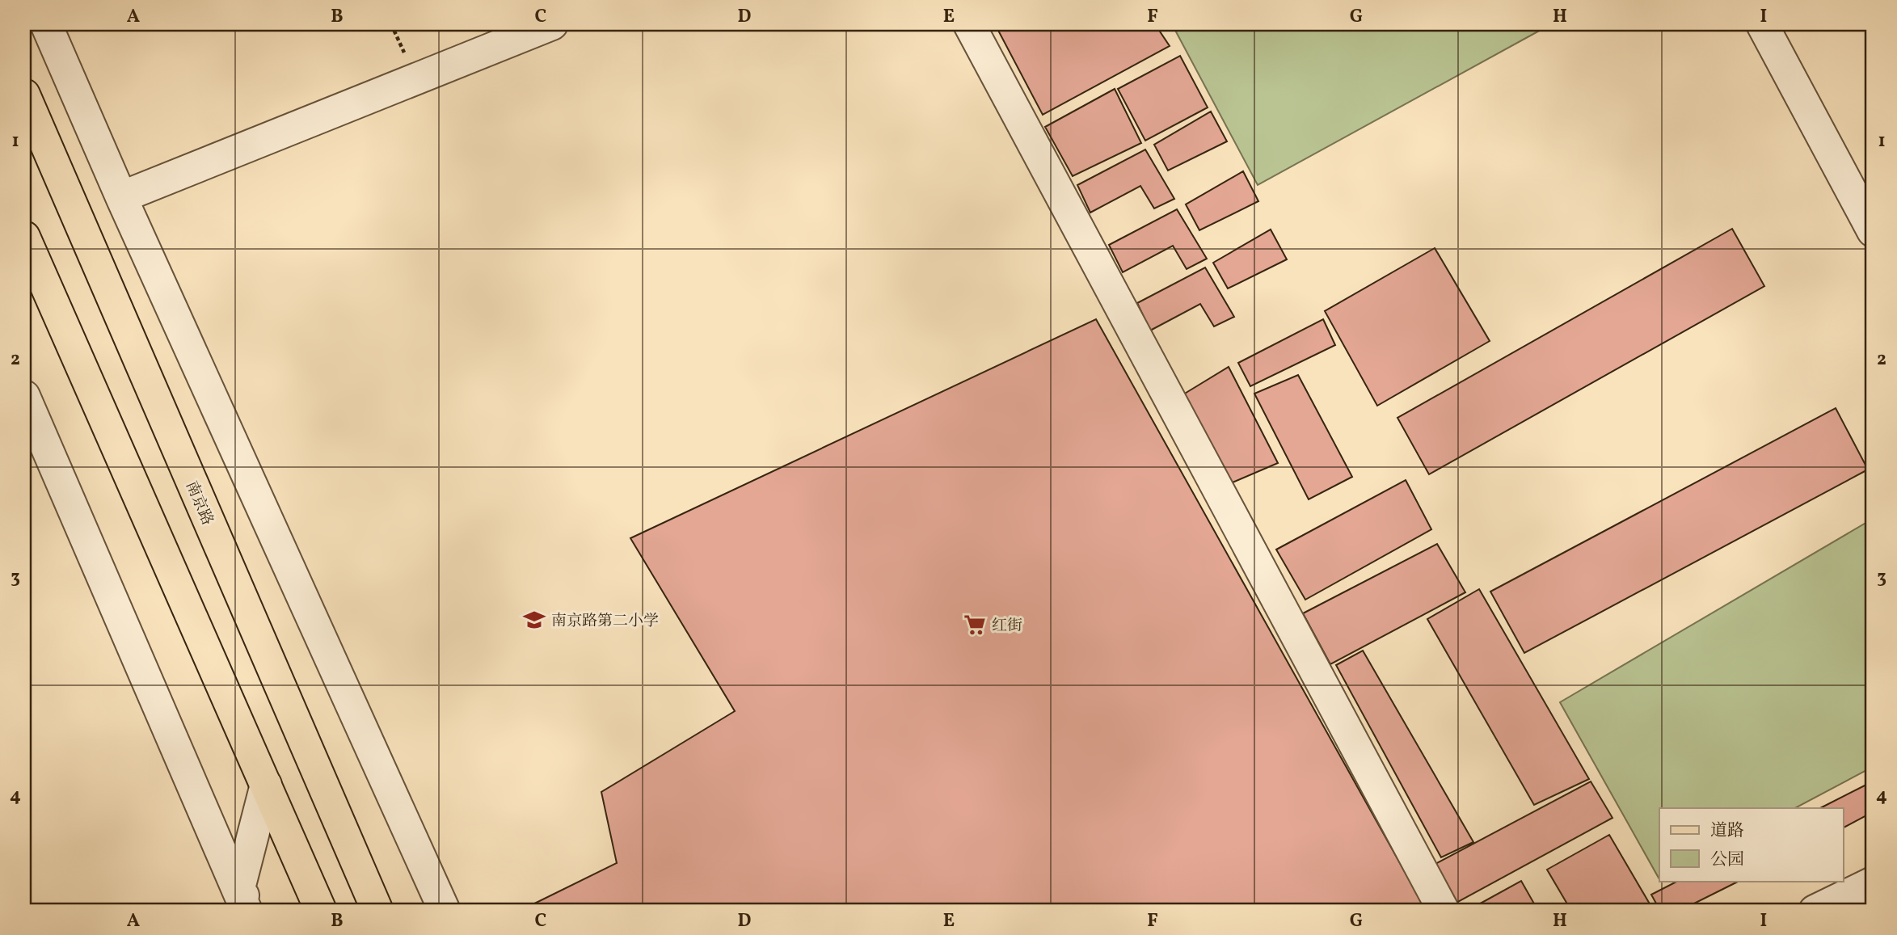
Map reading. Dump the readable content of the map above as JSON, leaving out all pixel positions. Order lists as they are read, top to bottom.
{
  "streets": {
    "main road": ["南京路"]
  },
  "places": {
    "school or university": ["南京路第二小学"],
    "supermarket": ["红街"]
  },
  "legend": ["道路", "公园"],
  "grid": {
    "columns": [
      "A",
      "B",
      "C",
      "D",
      "E",
      "F",
      "G",
      "H",
      "I"
    ],
    "rows": [
      "1",
      "2",
      "3",
      "4"
    ]
  }
}
